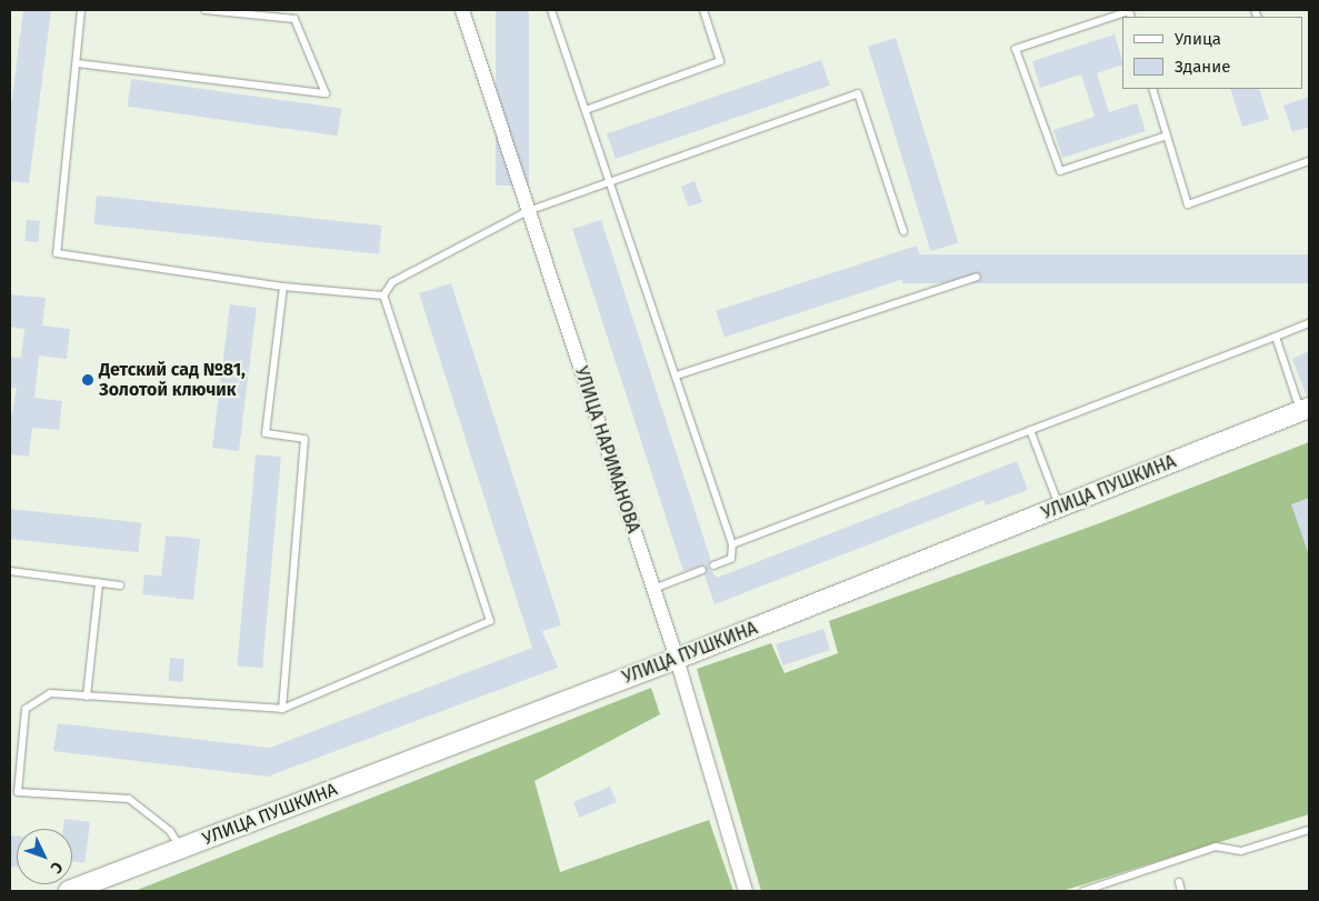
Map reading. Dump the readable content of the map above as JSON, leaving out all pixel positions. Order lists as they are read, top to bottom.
{
  "streets": {
    "street": ["УЛИЦА НАРИМАНОВА", "УЛИЦА ПУШКИНА"]
  },
  "crossings": [
    ["УЛИЦА НАРИМАНОВА", "УЛИЦА ПУШКИНА"]
  ],
  "places": ["Детский сад №81, Золотой ключик"],
  "legend": ["Улица", "Здание"],
  "north": "bottom right"
}
